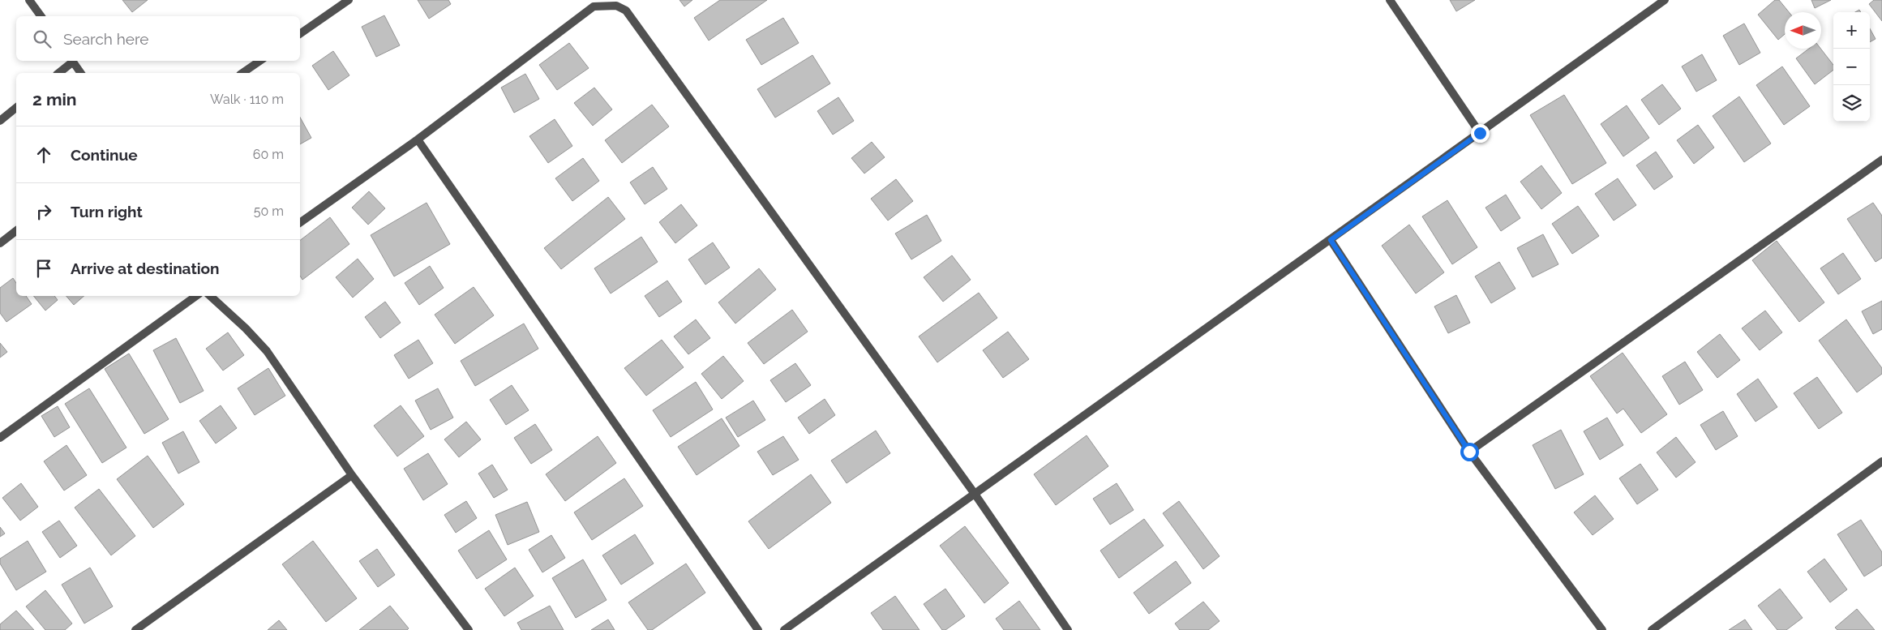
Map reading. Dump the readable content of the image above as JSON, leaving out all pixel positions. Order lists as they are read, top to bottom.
{
  "north": "left",
  "page": {
    "map_buttons": ["+", "−"],
    "search": "Search here",
    "heading": ["2 min", "Walk · 110 m"],
    "list": [
      ["Continue", "60 m"],
      ["Turn right", "50 m"],
      "Arrive at destination"
    ]
  }
}
